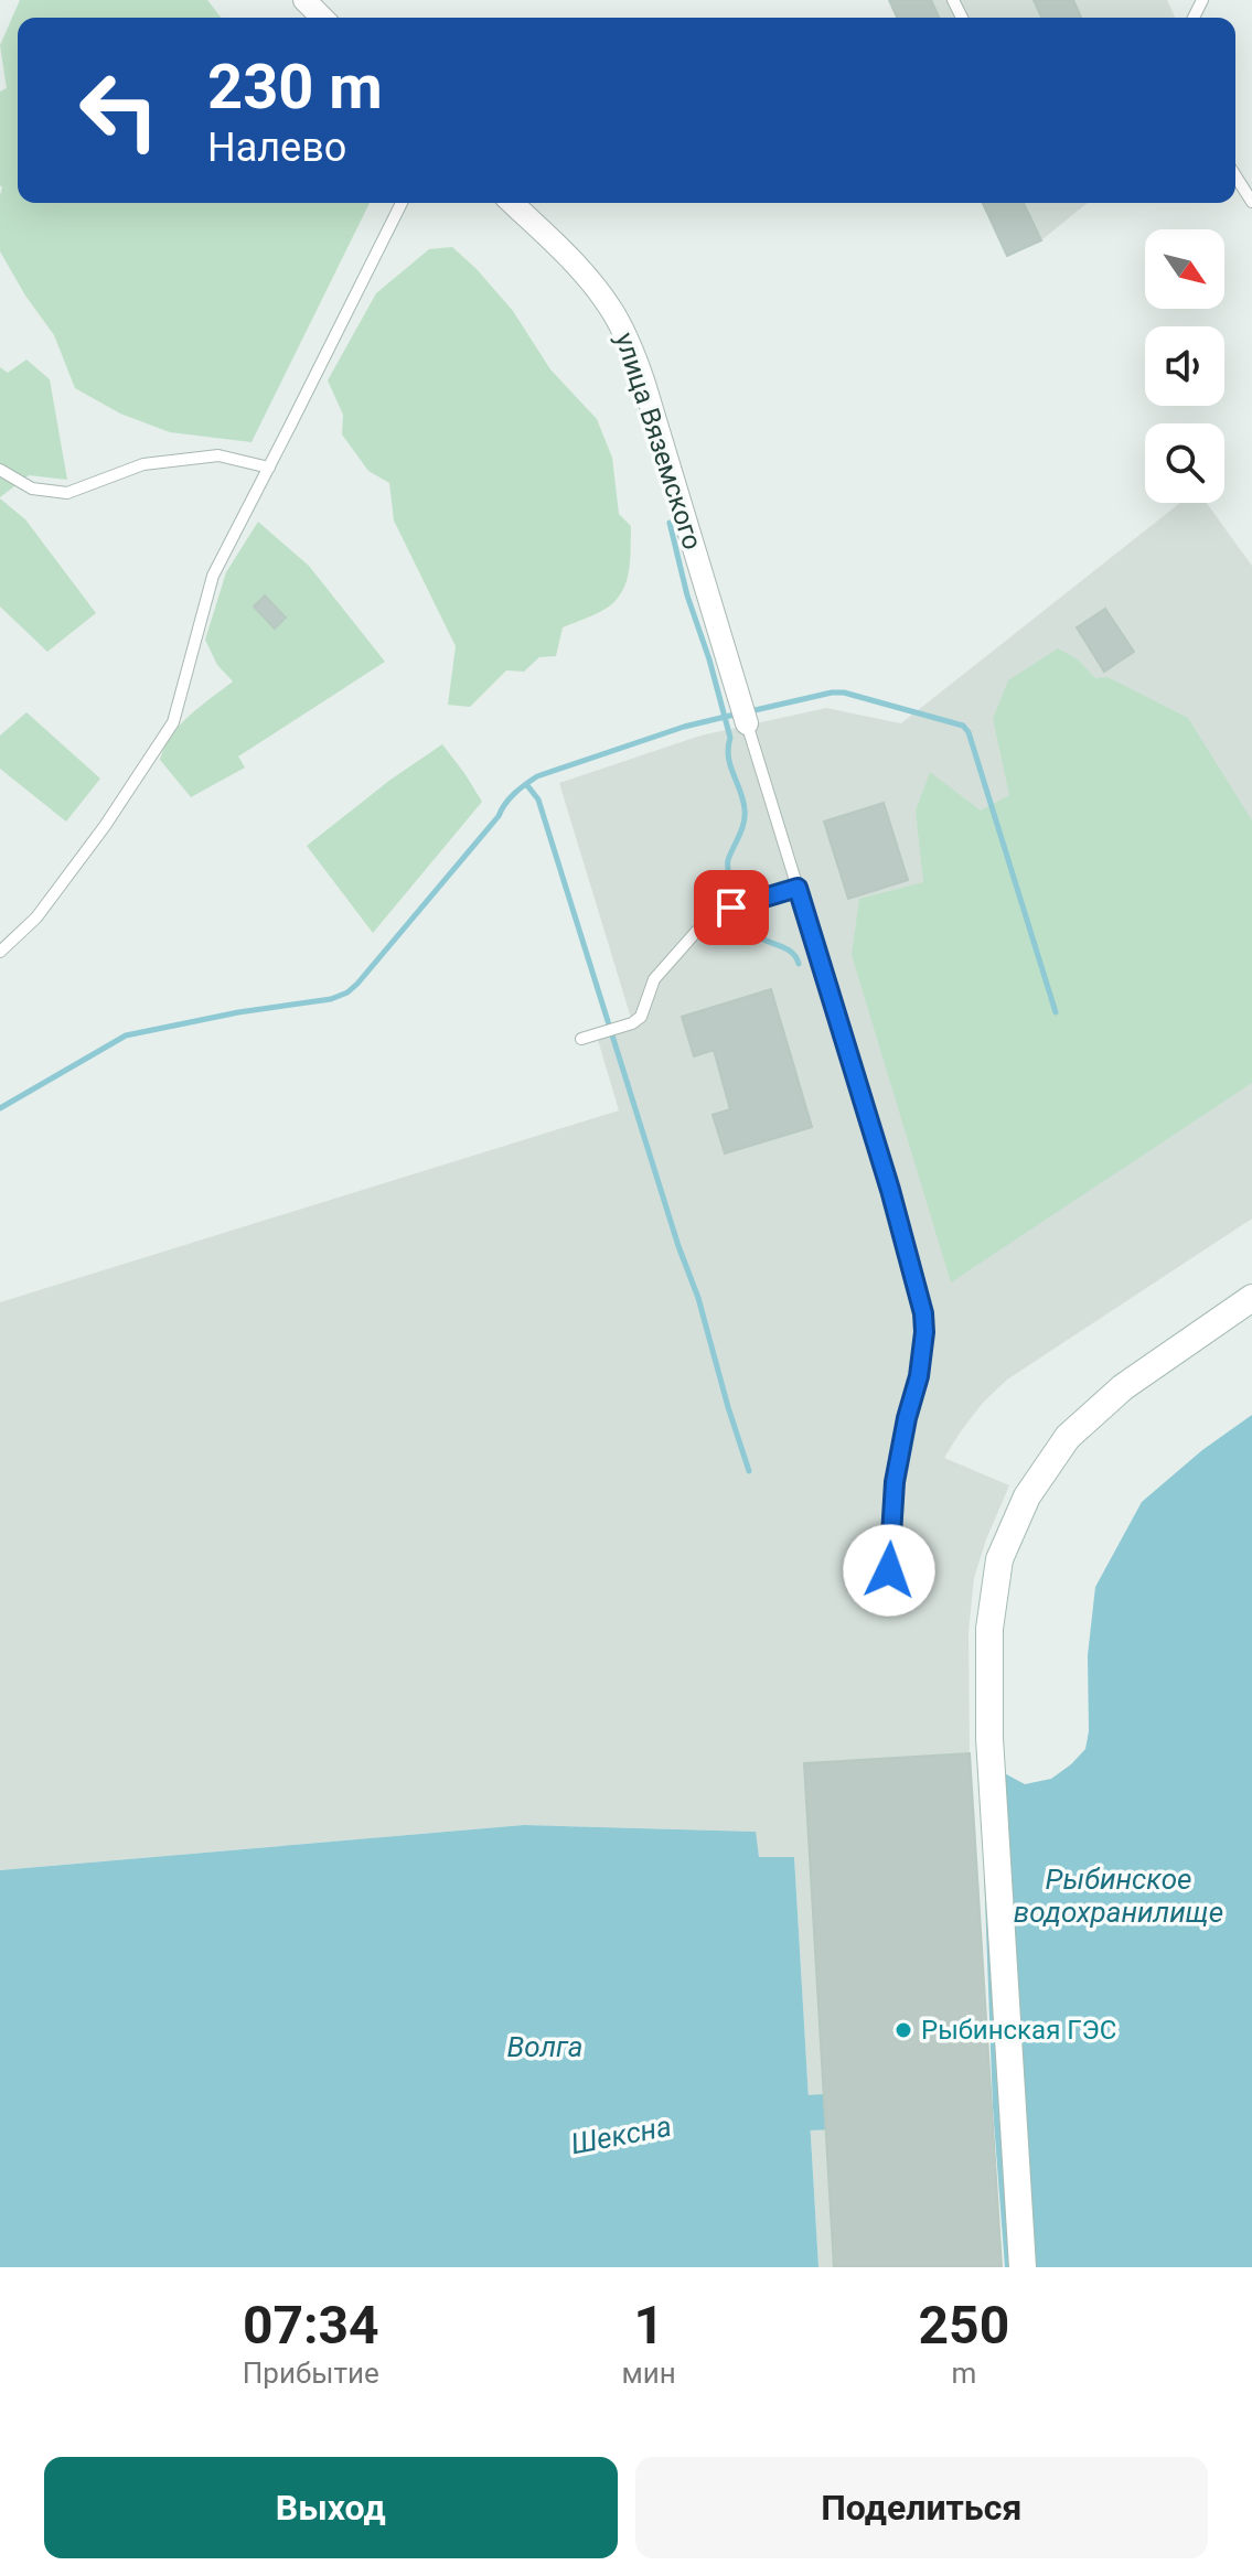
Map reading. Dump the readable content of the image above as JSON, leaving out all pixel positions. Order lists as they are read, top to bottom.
{
  "streets": {
    "street": ["улица Вяземского"]
  },
  "water": ["Рыбинское водохранилище", "Волга", "Шексна"],
  "places": ["Рыбинская ГЭС"],
  "north": "bottom right",
  "page": {
    "turn": ["230 m", "Налево"],
    "eta": [
      "07:34",
      "Прибытие",
      "1",
      "мин",
      "250",
      "m"
    ],
    "buttons": ["Выход", "Поделиться"]
  }
}
